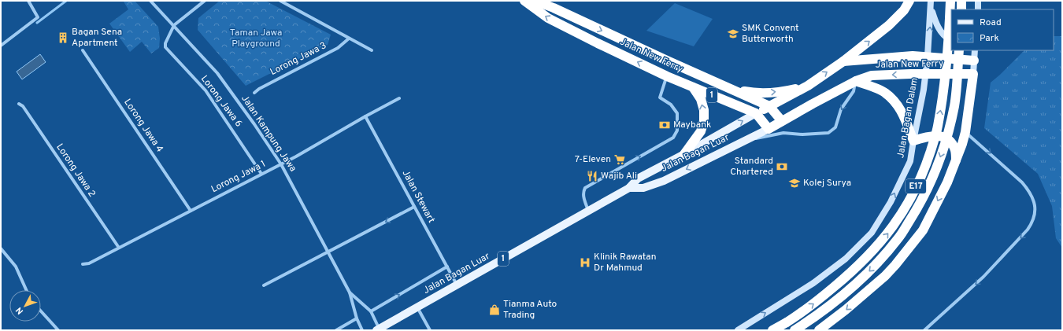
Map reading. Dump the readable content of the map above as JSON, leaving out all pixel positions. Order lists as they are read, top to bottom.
{
  "streets": {
    "highway": ["Jalan New Ferry", "1", "E17"],
    "main road": ["Jalan Bagan Luar"],
    "street": [
      "Lorong Jawa 3",
      "Lorong Jawa 6",
      "Jalan Bagan Dalam",
      "Lorong Jawa 4",
      "Jalan Kampung Jawa",
      "Lorong Jawa 2",
      "Lorong Jawa 1",
      "Jalan Stewart"
    ]
  },
  "crossings": [
    ["Jalan New Ferry", "1"],
    ["Jalan New Ferry", "Jalan Bagan Dalam"],
    ["Jalan New Ferry", "Jalan Bagan Luar"],
    ["1", "Jalan Bagan Luar"],
    ["Lorong Jawa 6", "Jalan Kampung Jawa"],
    ["Lorong Jawa 6", "Lorong Jawa 1"],
    ["Lorong Jawa 4", "Lorong Jawa 1"],
    ["Jalan Kampung Jawa", "Jalan Bagan Luar"],
    ["Jalan Kampung Jawa", "Lorong Jawa 1"],
    ["Jalan Bagan Luar", "Jalan Stewart"],
    ["Lorong Jawa 2", "Lorong Jawa 1"],
    ["Lorong Jawa 1", "Jalan Stewart"]
  ],
  "one_way": ["Jalan Bagan Dalam"],
  "parks": ["Taman Jawa Playground"],
  "places": {
    "school or university": ["SMK Convent Butterworth", "Kolej Surya"],
    "building": ["Bagan Sena Apartment"],
    "bank": ["Maybank", "Standard Chartered"],
    "supermarket": ["7-Eleven"],
    "restaurant": ["Wajib Ali"],
    "hospital": ["Klinik Rawatan Dr Mahmud"],
    "shop": ["Tianma Auto Trading"]
  },
  "legend": ["Road", "Park"],
  "north": "bottom left"
}
